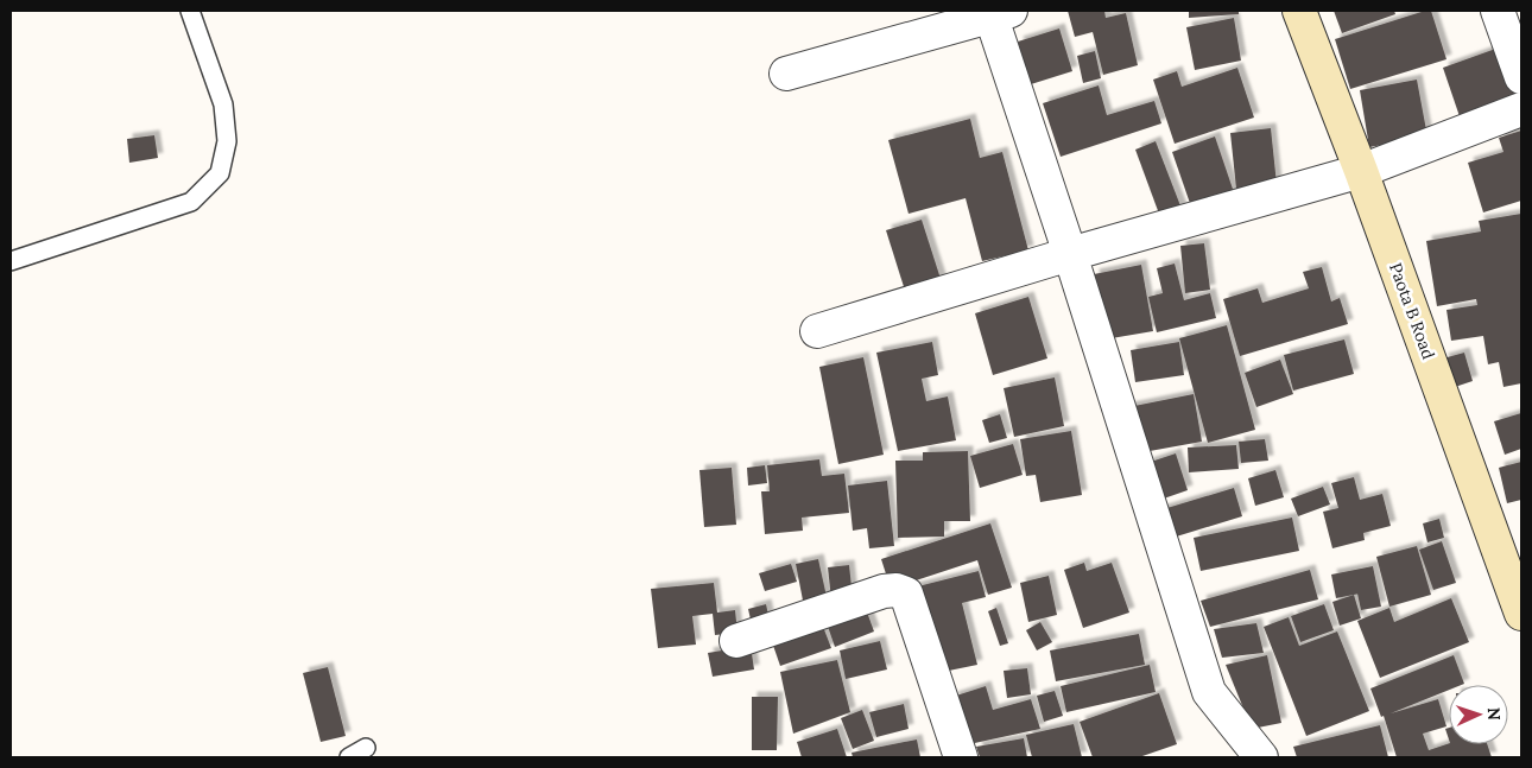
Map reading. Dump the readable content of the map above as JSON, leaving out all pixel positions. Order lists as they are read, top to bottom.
{
  "streets": {
    "street": ["Paota B Road"]
  },
  "north": "right"
}
